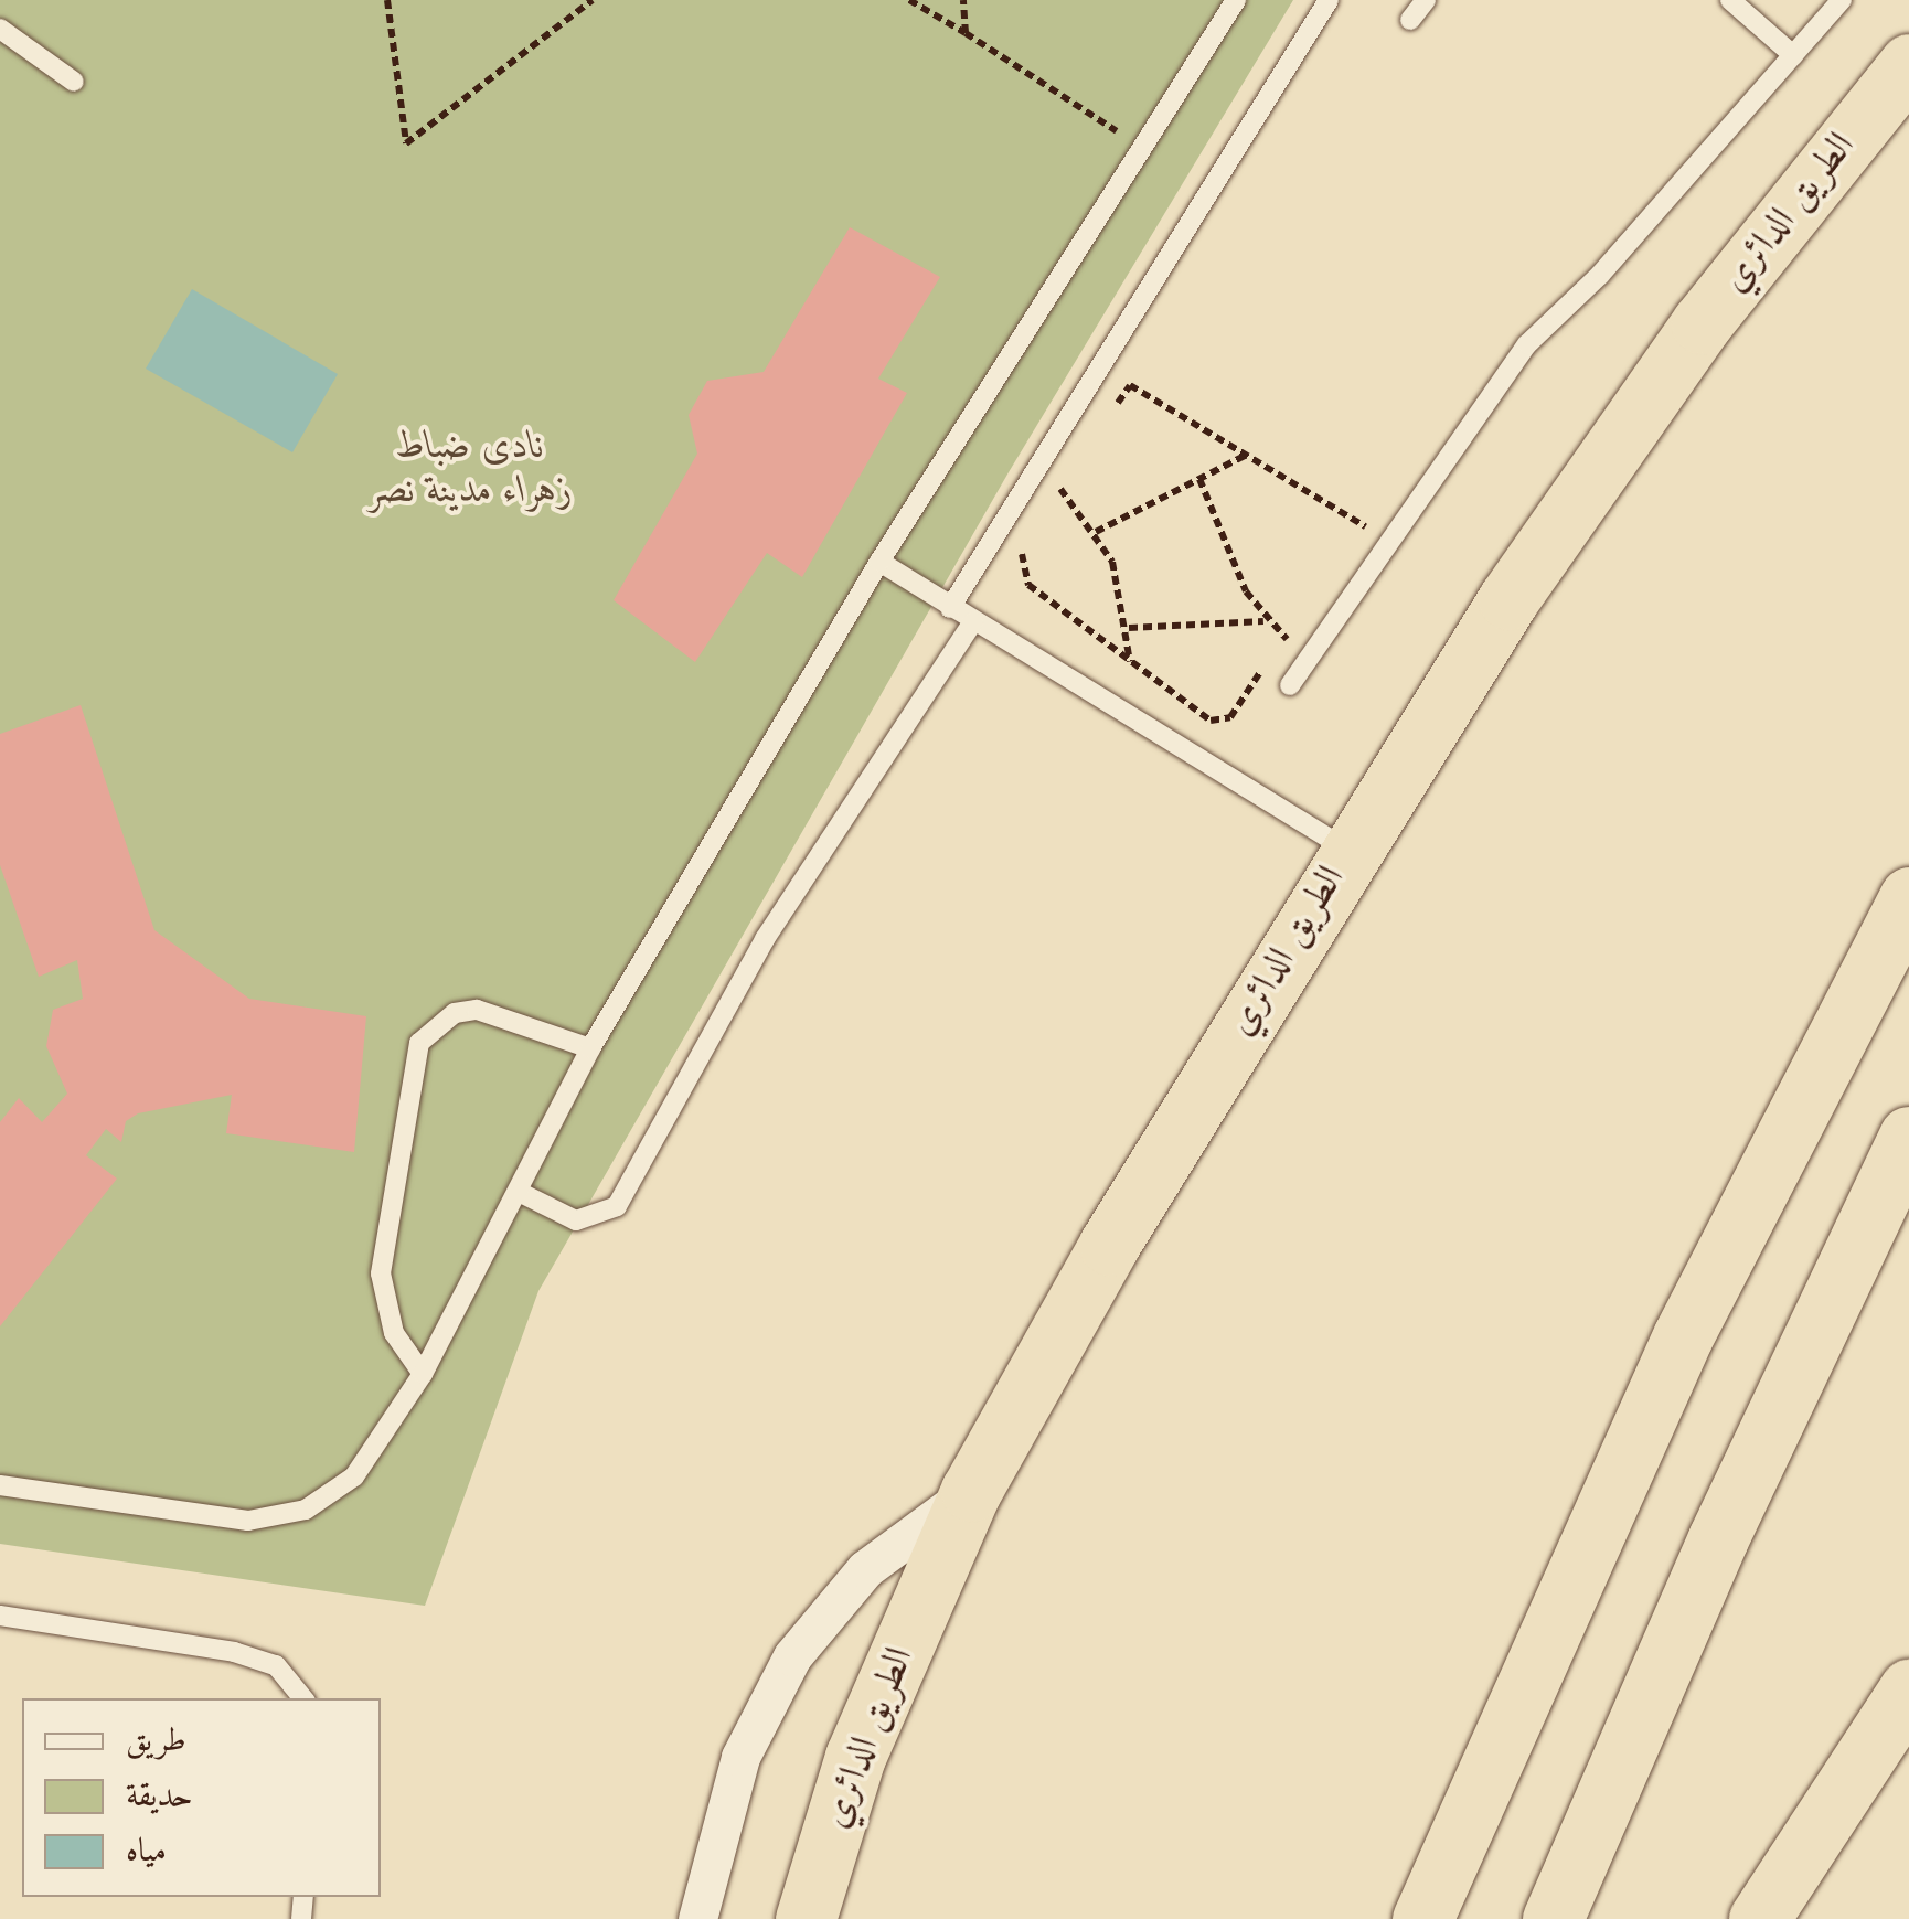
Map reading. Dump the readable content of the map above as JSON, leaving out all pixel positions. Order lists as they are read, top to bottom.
{
  "streets": {
    "highway": ["الطريق الدائري"]
  },
  "parks": ["نادى ضباط زهراء مدينة نصر"],
  "legend": ["طريق", "حديقة", "مياه"]
}
